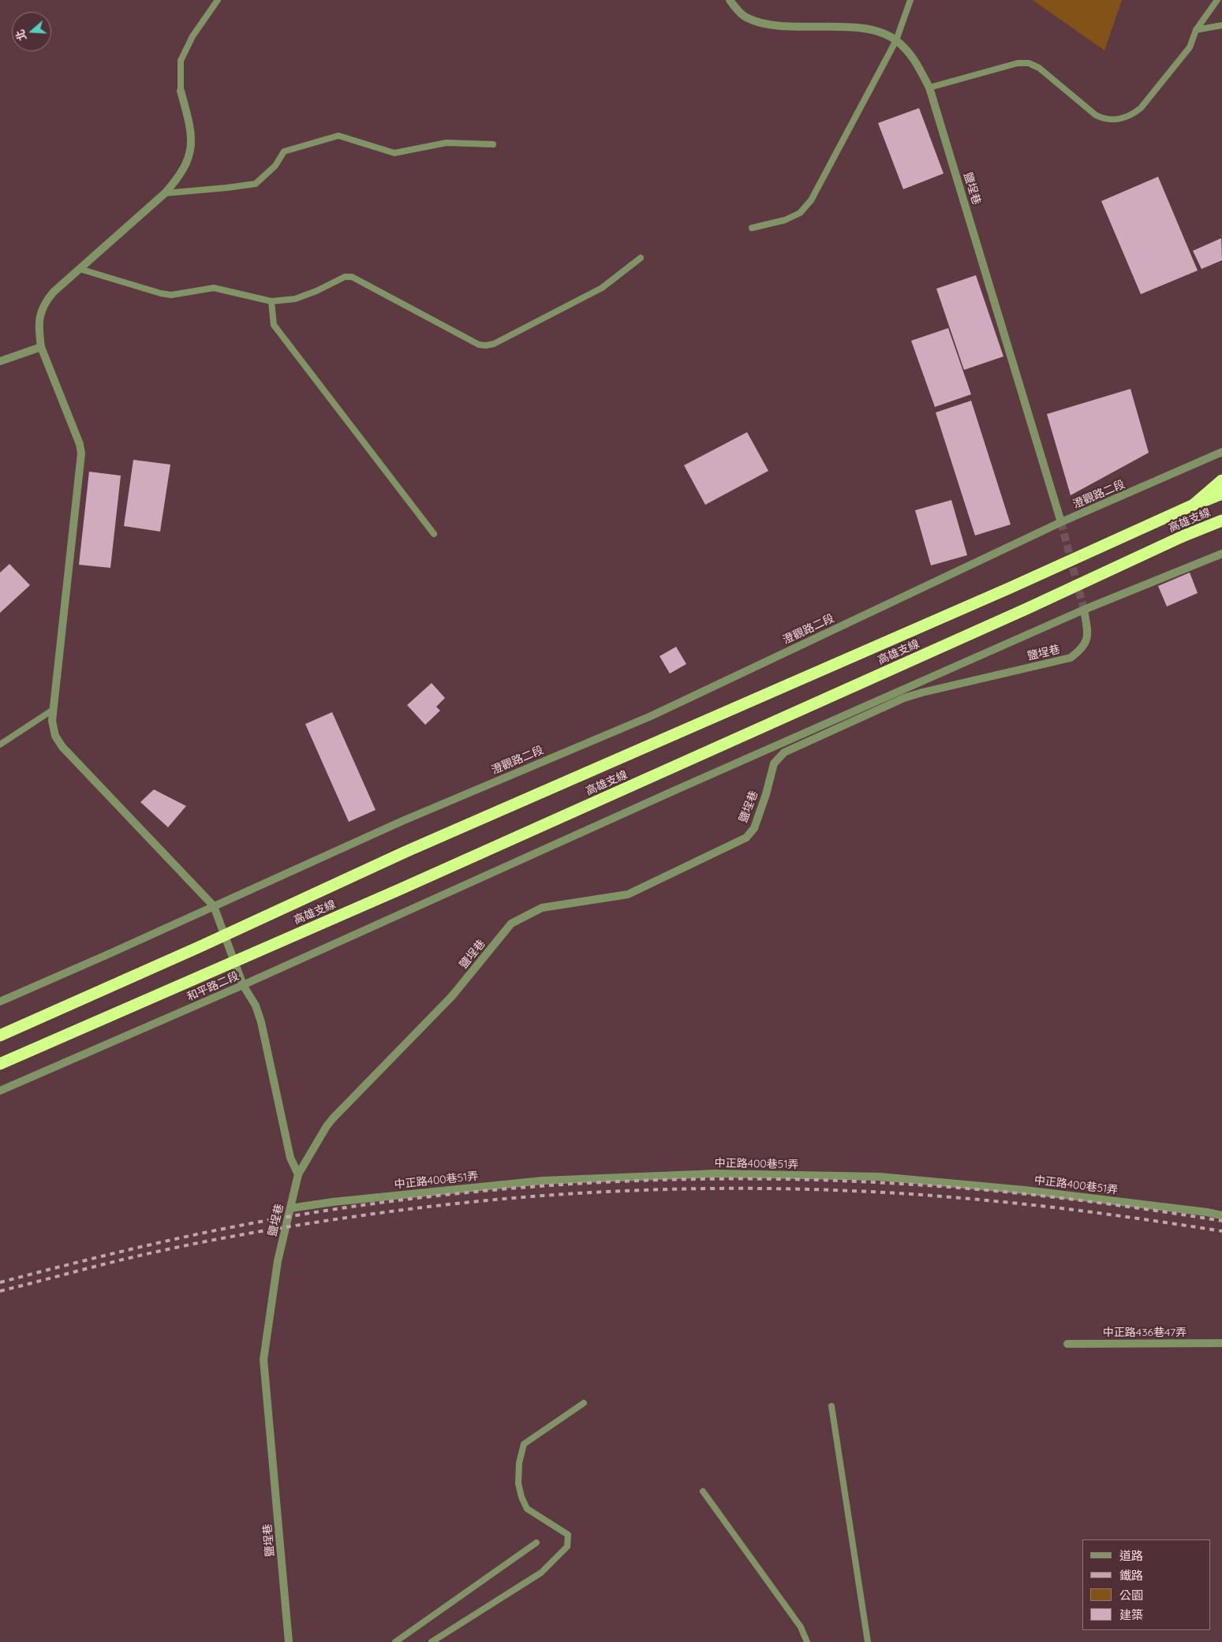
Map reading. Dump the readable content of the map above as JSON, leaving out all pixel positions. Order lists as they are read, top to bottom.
{
  "streets": {
    "highway": ["高雄支線"],
    "street": [
      "鹽埕巷",
      "澄觀路二段",
      "和平路二段",
      "中正路400巷51弄",
      "中正路436巷47弄"
    ]
  },
  "crossings": [
    ["鹽埕巷", "澄觀路二段"],
    ["鹽埕巷", "和平路二段"],
    ["鹽埕巷", "中正路400巷51弄"]
  ],
  "legend": [
    "道路",
    "鐵路",
    "公園",
    "建築"
  ],
  "north": "left"
}
